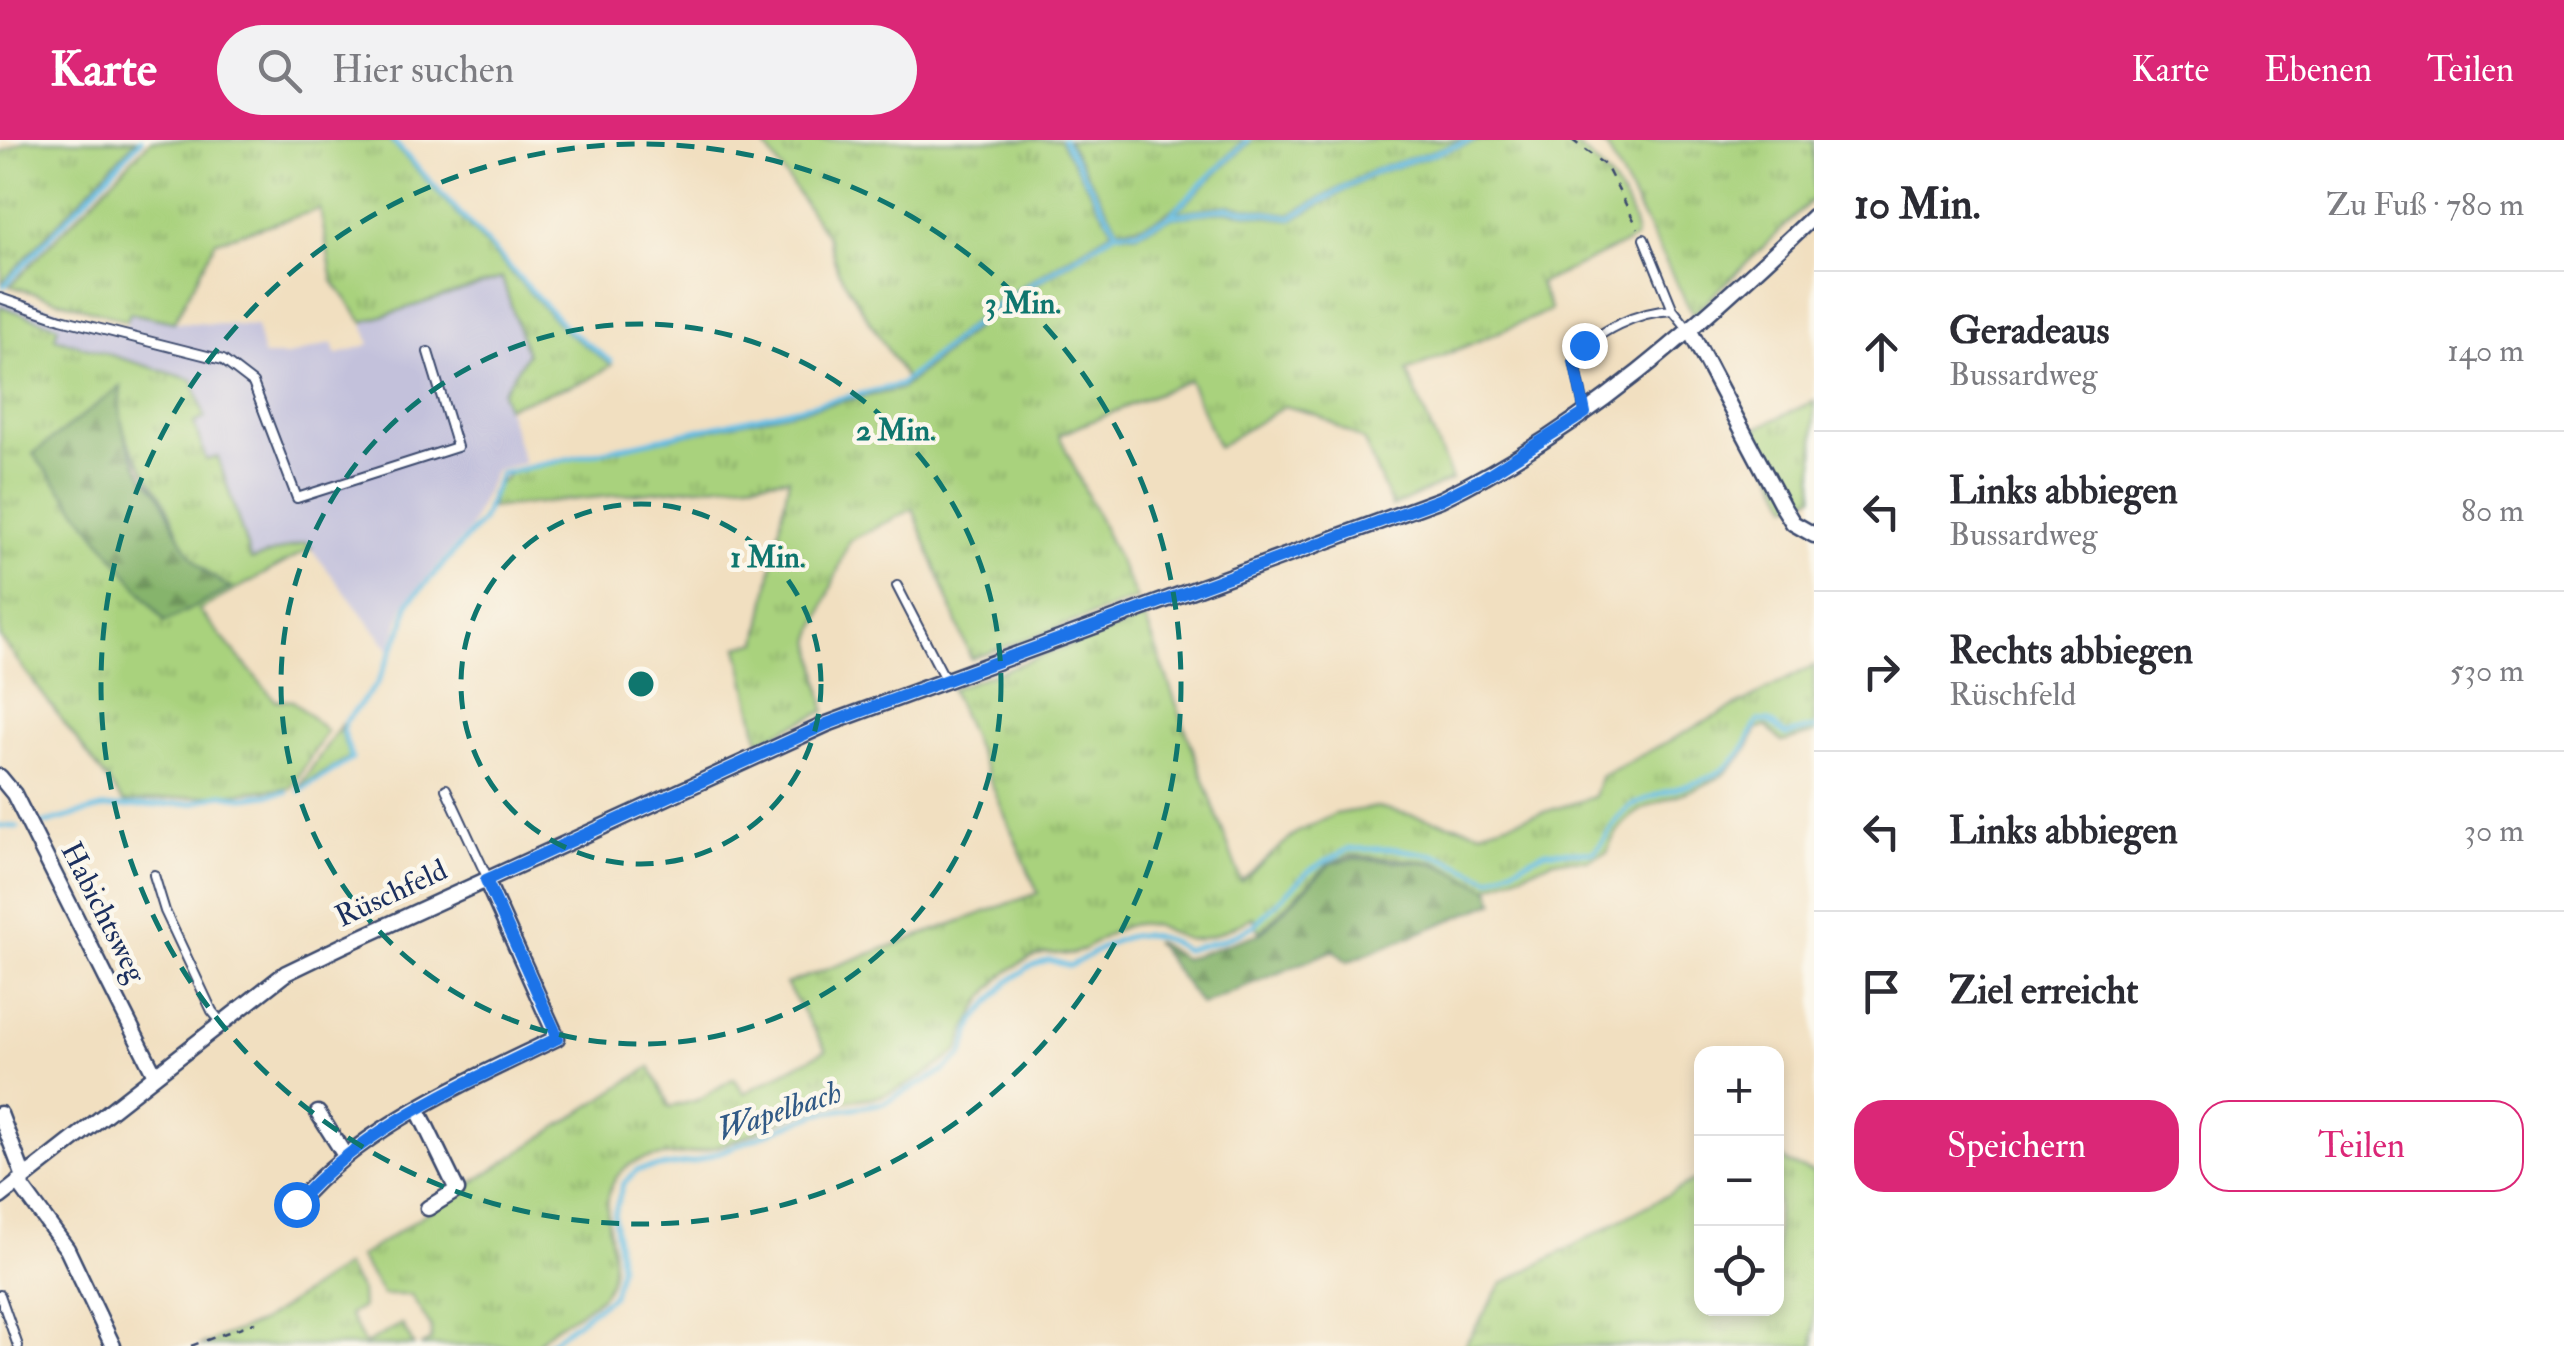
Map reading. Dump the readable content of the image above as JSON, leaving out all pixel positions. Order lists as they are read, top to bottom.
{
  "streets": {
    "street": ["Rüschfeld", "Habichtsweg"]
  },
  "crossings": [
    ["Rüschfeld", "Habichtsweg"]
  ],
  "water": ["Wapelbach"],
  "page": {
    "header": "Karte",
    "search": "Hier suchen",
    "nav": ["Karte", "Ebenen", "Teilen"],
    "heading": ["10 Min.", "Zu Fuß · 780 m"],
    "list": [
      ["Geradeaus", "Bussardweg", "140 m"],
      ["Links abbiegen", "Bussardweg", "80 m"],
      ["Rechts abbiegen", "Rüschfeld", "530 m"],
      ["Links abbiegen", "30 m"],
      "Ziel erreicht"
    ],
    "map_buttons": ["+", "−"],
    "buttons": ["Speichern", "Teilen"]
  },
  "rings": ["3 Min.", "2 Min.", "1 Min."]
}
